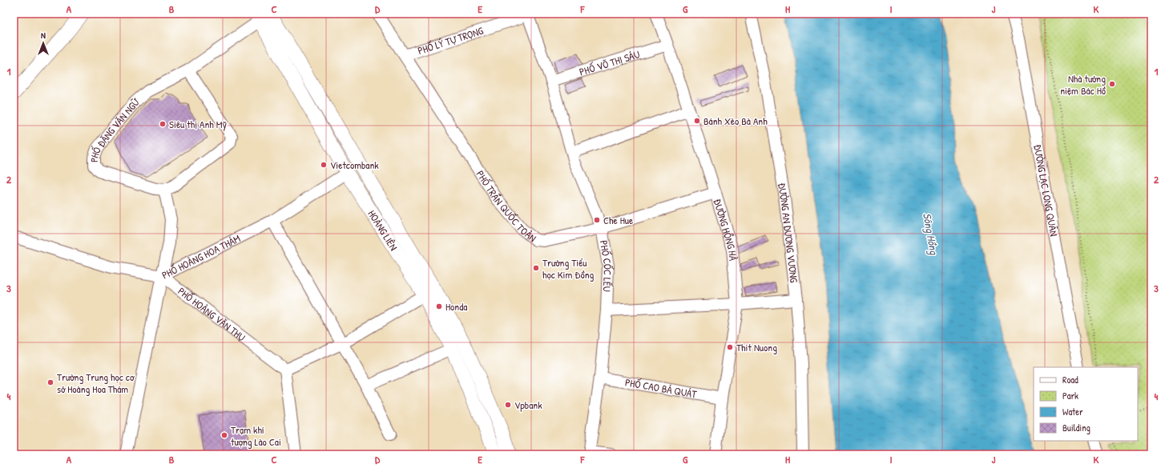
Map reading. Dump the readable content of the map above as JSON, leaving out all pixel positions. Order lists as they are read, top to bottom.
{
  "streets": {
    "main road": ["HOÀNG LIÊN"],
    "street": [
      "PHỐ LÝ TỰ TRỌNG",
      "PHỐ VÕ THỊ SÁU",
      "PHỐ ĐẶNG VĂN NGỮ",
      "ĐƯỜNG LẠC LONG QUÂN",
      "PHỐ TRẦN QUỐC TOẢN",
      "ĐƯỜNG HỒNG HÀ",
      "ĐƯỜNG AN DƯƠNG VƯƠNG",
      "PHỐ HOÀNG HOA THÁM",
      "PHỐ CỐC LẾU",
      "PHỐ HOÀNG VĂN THỤ",
      "PHỐ CAO BÁ QUÁT"
    ]
  },
  "crossings": [
    ["PHỐ LÝ TỰ TRỌNG", "PHỐ TRẦN QUỐC TOẢN"],
    ["PHỐ LÝ TỰ TRỌNG", "PHỐ CỐC LẾU"],
    ["PHỐ VÕ THỊ SÁU", "ĐƯỜNG HỒNG HÀ"],
    ["PHỐ VÕ THỊ SÁU", "PHỐ CỐC LẾU"],
    ["PHỐ ĐẶNG VĂN NGỮ", "HOÀNG LIÊN"],
    ["PHỐ TRẦN QUỐC TOẢN", "ĐƯỜNG HỒNG HÀ"],
    ["PHỐ TRẦN QUỐC TOẢN", "PHỐ CỐC LẾU"],
    ["HOÀNG LIÊN", "PHỐ HOÀNG HOA THÁM"],
    ["ĐƯỜNG HỒNG HÀ", "PHỐ CAO BÁ QUÁT"],
    ["PHỐ HOÀNG HOA THÁM", "PHỐ HOÀNG VĂN THỤ"],
    ["PHỐ CỐC LẾU", "PHỐ CAO BÁ QUÁT"]
  ],
  "water": ["Sông Hồng"],
  "places": [
    "Nhà tưởng niệm Bác Hồ",
    "Bánh Xèo Bà Anh",
    "Siêu thị Anh Mỹ",
    "Vietcombank",
    "Che Hue",
    "Trường Tiểu học Kim Đồng",
    "Honda",
    "Thit Nuong",
    "Trường Trung học cơ sở Hoàng Hoa Thám",
    "Vpbank",
    "Trạm khí tượng Lào Cai"
  ],
  "legend": [
    "Road",
    "Park",
    "Water",
    "Building"
  ],
  "north": "top",
  "grid": {
    "columns": [
      "A",
      "B",
      "C",
      "D",
      "E",
      "F",
      "G",
      "H",
      "I",
      "J",
      "K"
    ],
    "rows": [
      "1",
      "2",
      "3",
      "4"
    ]
  }
}
